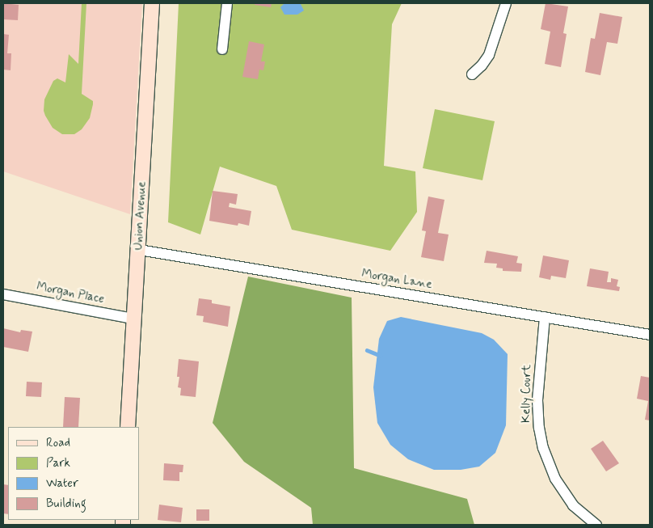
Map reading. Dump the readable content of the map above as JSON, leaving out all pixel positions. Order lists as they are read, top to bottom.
{
  "streets": {
    "street": [
      "Union Avenue",
      "Morgan Lane",
      "Morgan Place",
      "Kelly Court"
    ]
  },
  "crossings": [
    ["Union Avenue", "Morgan Lane"],
    ["Union Avenue", "Morgan Place"],
    ["Morgan Lane", "Kelly Court"]
  ],
  "legend": [
    "Road",
    "Park",
    "Water",
    "Building"
  ]
}
